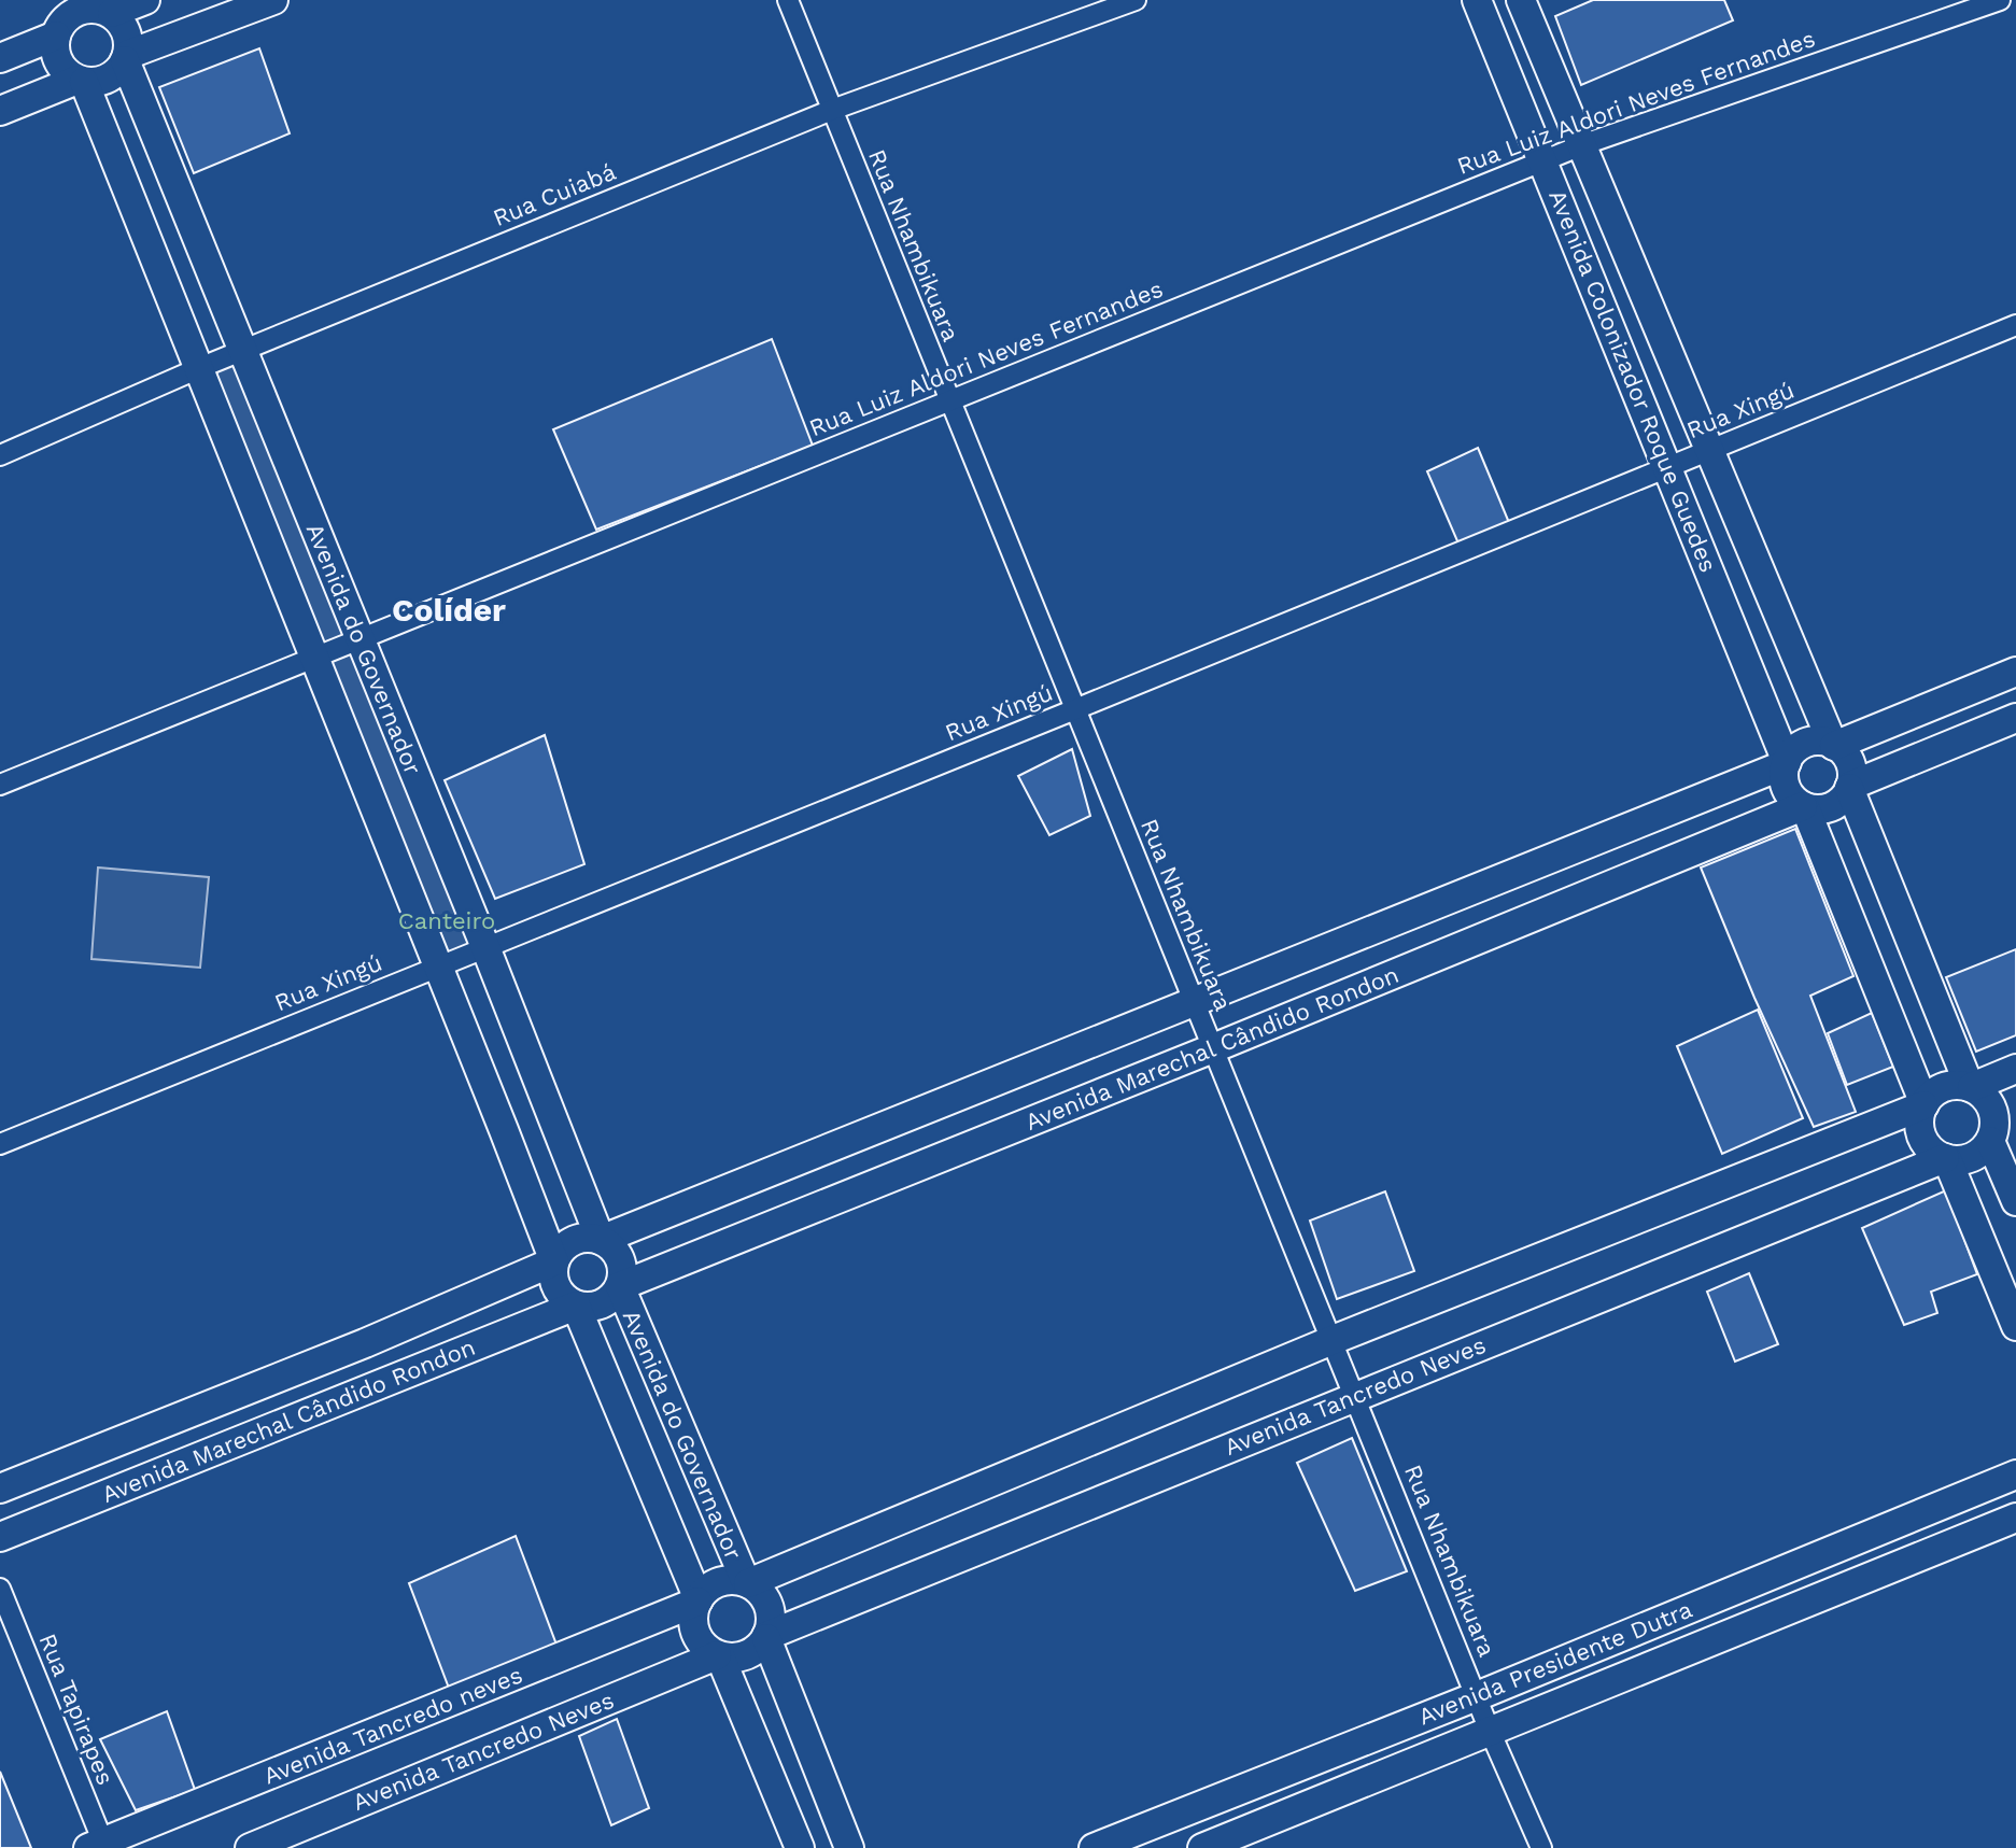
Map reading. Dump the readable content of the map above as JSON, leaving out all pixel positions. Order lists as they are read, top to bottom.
{
  "streets": {
    "street": [
      "Rua Luiz Aldori Neves Fernandes",
      "Rua Cuiabá",
      "Rua Nhambikuara",
      "Avenida Colonizador Roque Guedes",
      "Rua Xingú",
      "Avenida do Governador",
      "Avenida Marechal Cândido Rondon",
      "Avenida Tancredo Neves",
      "Avenida Presidente Dutra",
      "Rua Tapirapes",
      "Avenida Tancredo neves"
    ]
  },
  "crossings": [
    ["Rua Luiz Aldori Neves Fernandes", "Rua Nhambikuara"],
    ["Rua Luiz Aldori Neves Fernandes", "Avenida Colonizador Roque Guedes"],
    ["Rua Luiz Aldori Neves Fernandes", "Avenida do Governador"],
    ["Rua Cuiabá", "Rua Nhambikuara"],
    ["Rua Cuiabá", "Avenida do Governador"],
    ["Rua Nhambikuara", "Rua Xingú"],
    ["Rua Nhambikuara", "Avenida Marechal Cândido Rondon"],
    ["Rua Nhambikuara", "Avenida Tancredo Neves"],
    ["Rua Nhambikuara", "Avenida Presidente Dutra"],
    ["Avenida Colonizador Roque Guedes", "Rua Xingú"],
    ["Avenida Colonizador Roque Guedes", "Avenida Marechal Cândido Rondon"],
    ["Rua Xingú", "Avenida do Governador"],
    ["Avenida do Governador", "Avenida Marechal Cândido Rondon"],
    ["Avenida do Governador", "Avenida Tancredo Neves"],
    ["Avenida do Governador", "Avenida Tancredo neves"],
    ["Avenida Tancredo Neves", "Avenida Tancredo neves"],
    ["Rua Tapirapes", "Avenida Tancredo neves"]
  ],
  "districts": ["Colíder"],
  "parks": ["Canteiro"]
}
